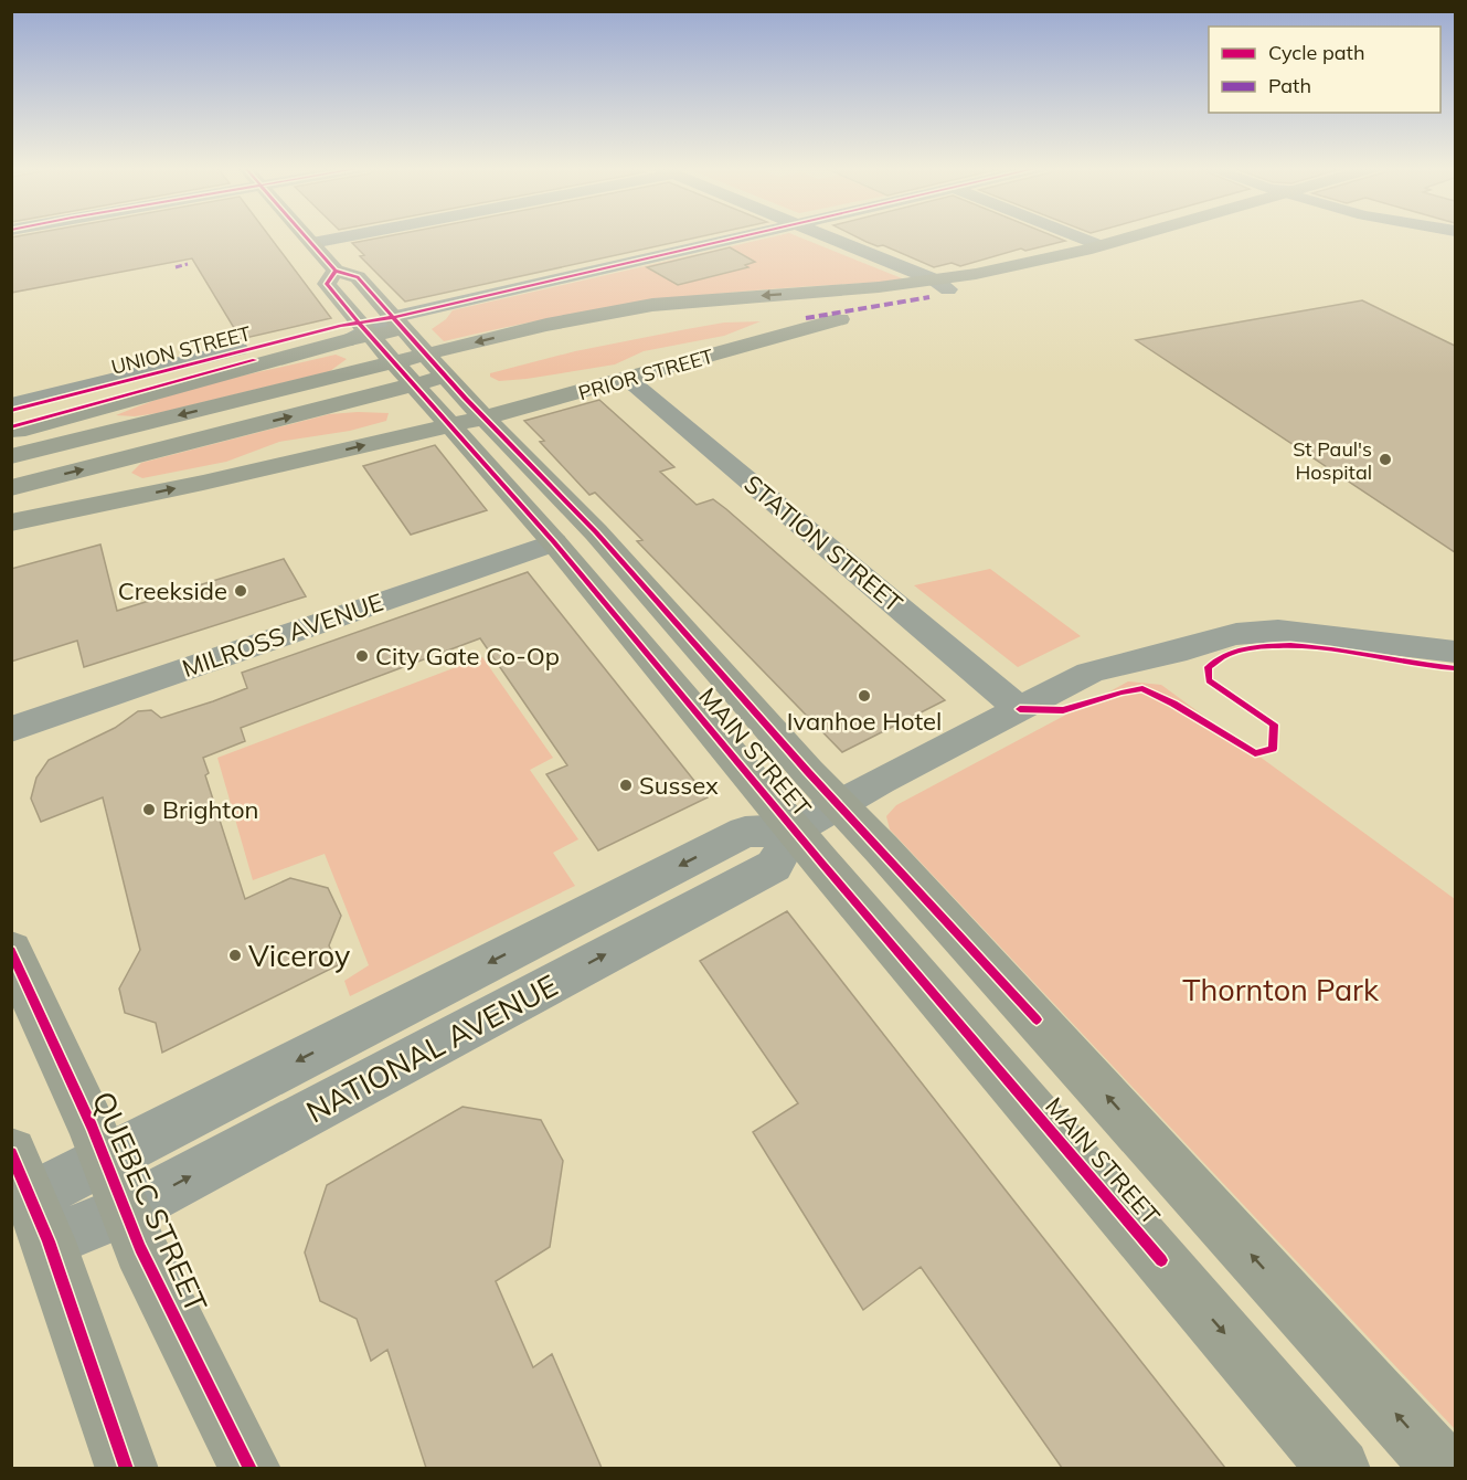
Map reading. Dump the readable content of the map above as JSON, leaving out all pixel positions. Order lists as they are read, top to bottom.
{
  "streets": {
    "main road": ["PRIOR STREET", "MAIN STREET", "QUEBEC STREET"],
    "street": [
      "UNION STREET",
      "STATION STREET",
      "MILROSS AVENUE",
      "NATIONAL AVENUE"
    ]
  },
  "crossings": [
    ["PRIOR STREET", "STATION STREET"],
    ["PRIOR STREET", "MAIN STREET"],
    ["MILROSS AVENUE", "MAIN STREET"],
    ["MAIN STREET", "NATIONAL AVENUE"],
    ["NATIONAL AVENUE", "QUEBEC STREET"]
  ],
  "parks": ["Thornton Park"],
  "places": [
    "St Paul's Hospital",
    "Creekside",
    "City Gate Co-Op",
    "Ivanhoe Hotel",
    "Sussex",
    "Brighton",
    "Viceroy"
  ],
  "legend": ["Cycle path", "Path"]
}
